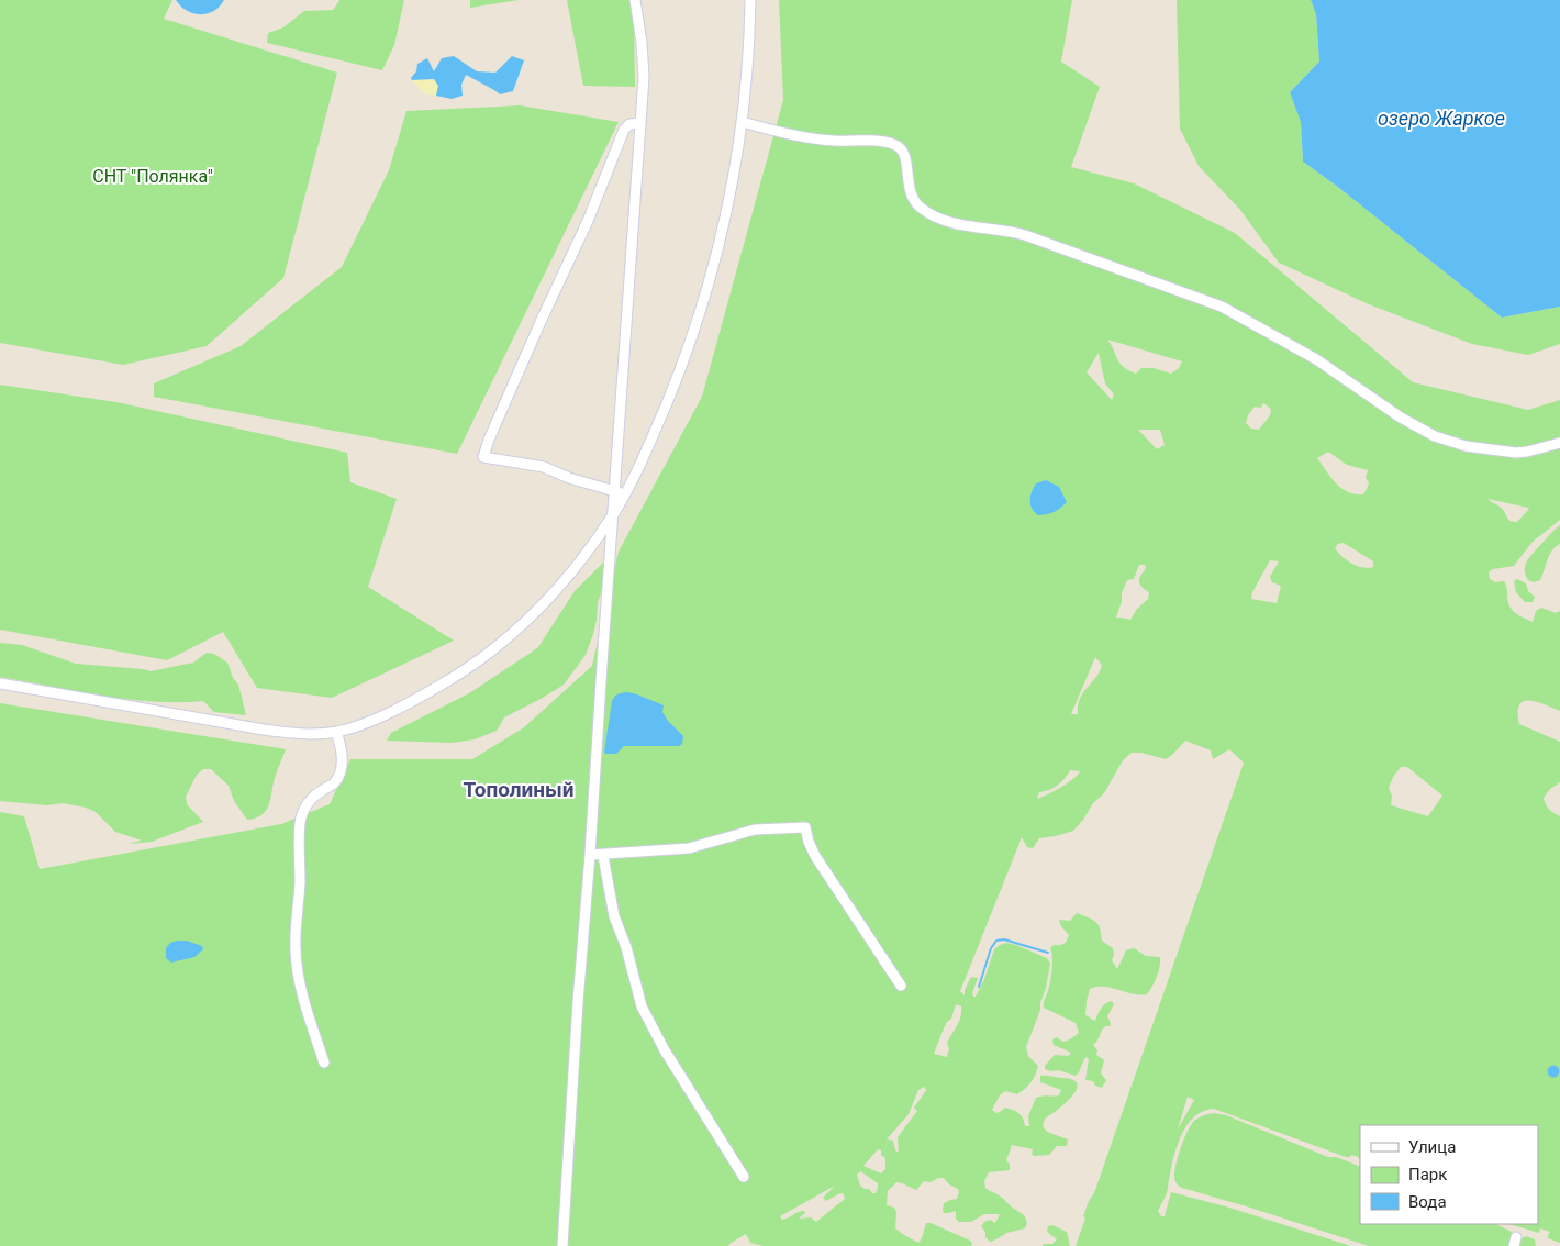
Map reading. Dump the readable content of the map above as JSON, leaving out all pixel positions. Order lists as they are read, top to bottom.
{
  "districts": ["Тополиный"],
  "water": ["озеро Жаркое"],
  "parks": ["СНТ \"Полянка\""],
  "legend": ["Улица", "Парк", "Вода"]
}
